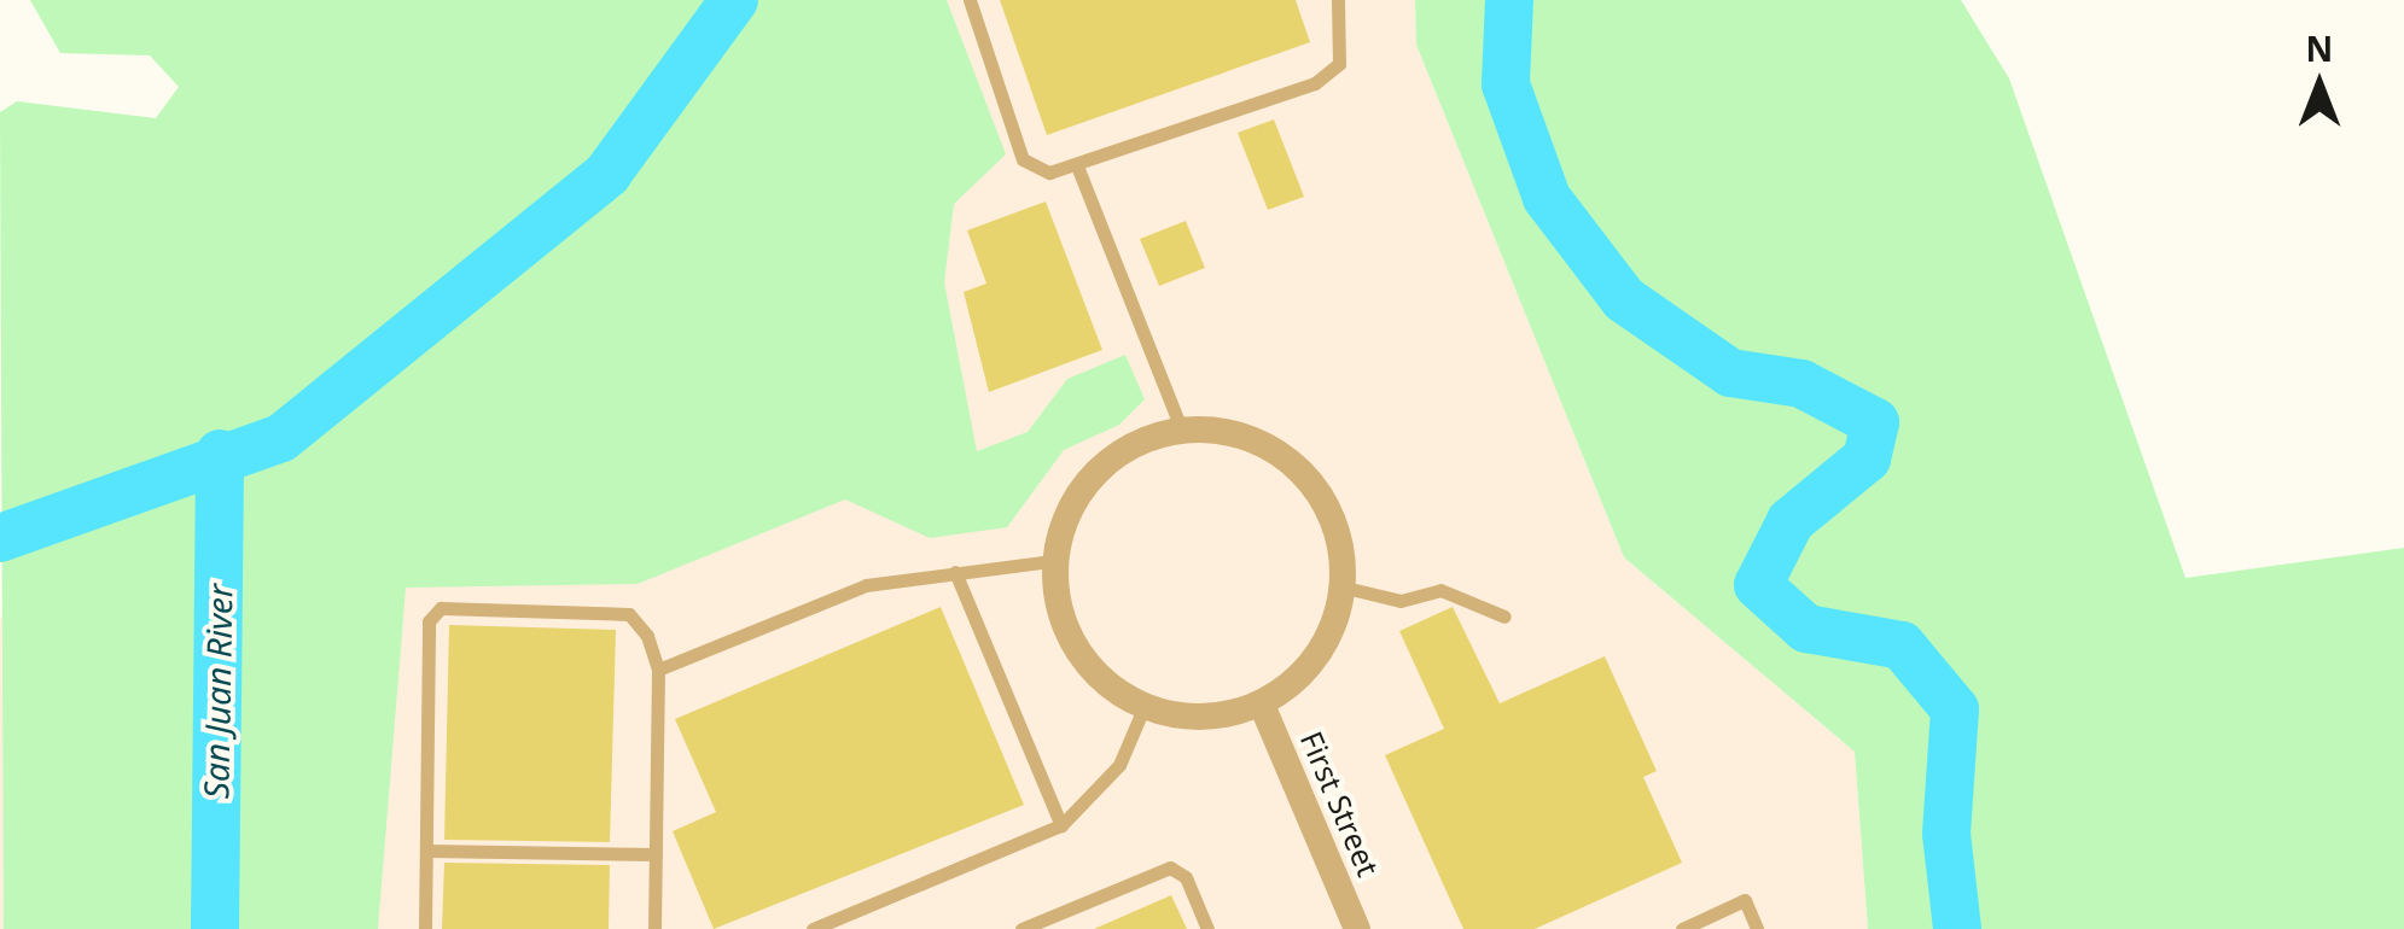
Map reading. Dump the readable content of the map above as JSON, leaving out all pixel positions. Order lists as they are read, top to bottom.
{
  "streets": {
    "street": ["First Street"]
  },
  "water": ["San Juan River"],
  "north": "top"
}
